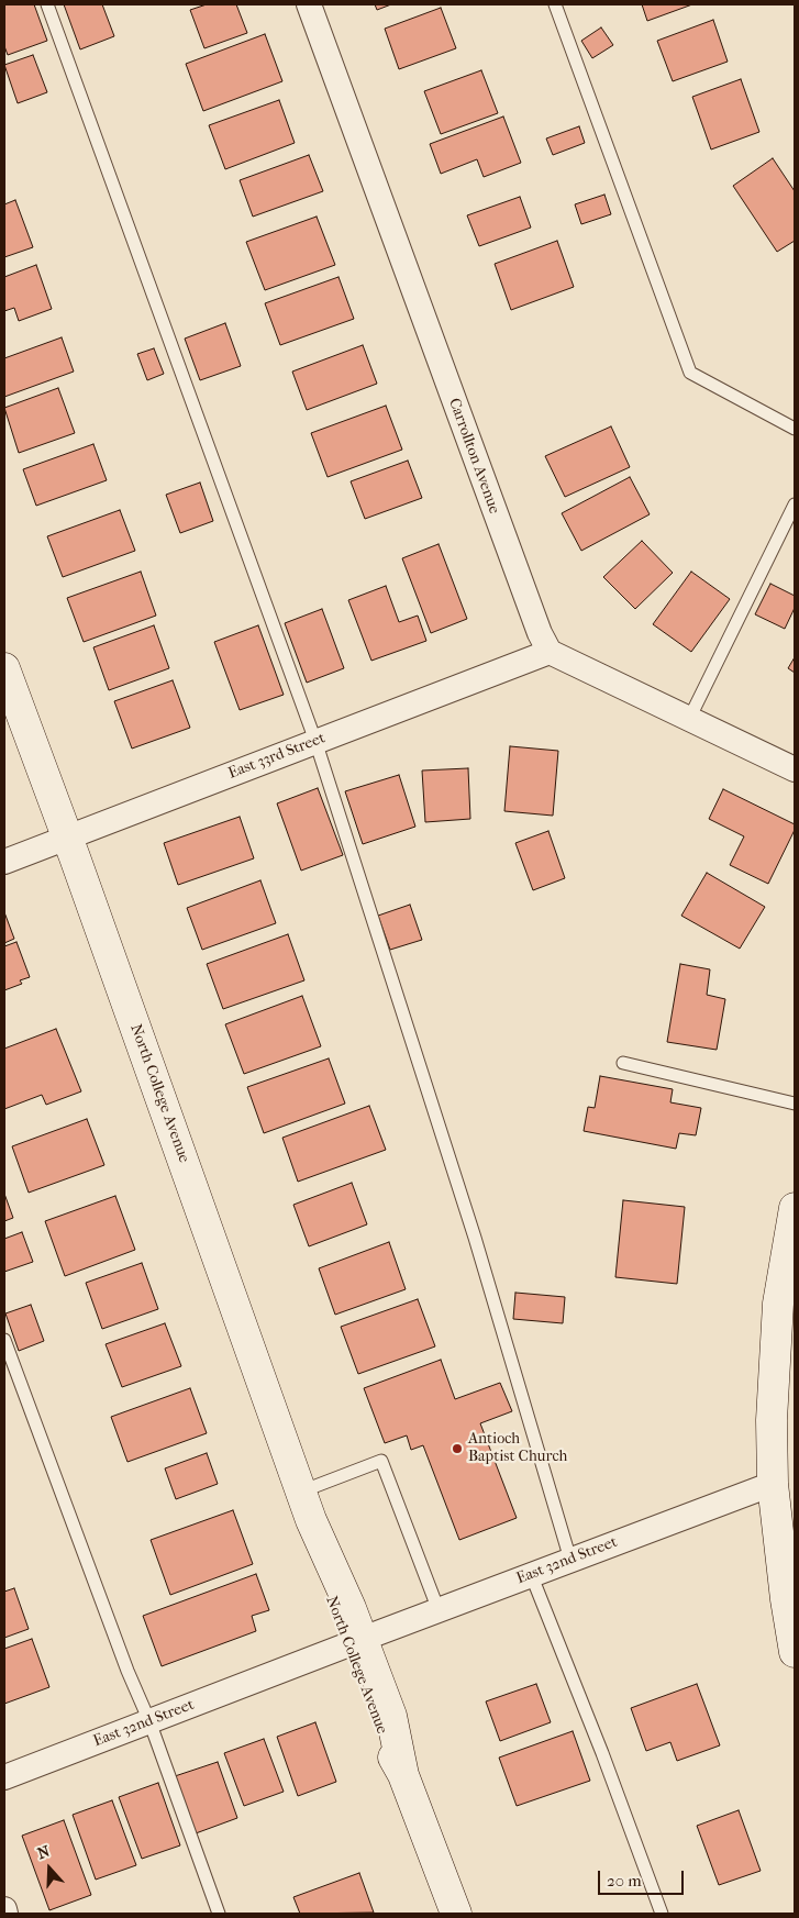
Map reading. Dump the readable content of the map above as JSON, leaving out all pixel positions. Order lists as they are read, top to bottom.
{
  "streets": {
    "main road": ["North College Avenue"],
    "street": ["Carrollton Avenue", "East 33rd Street", "East 32nd Street"]
  },
  "crossings": [
    ["Carrollton Avenue", "East 33rd Street"],
    ["East 33rd Street", "North College Avenue"],
    ["North College Avenue", "East 32nd Street"]
  ],
  "places": ["Antioch Baptist Church"],
  "scale_bar": "20 m",
  "north": "top"
}
